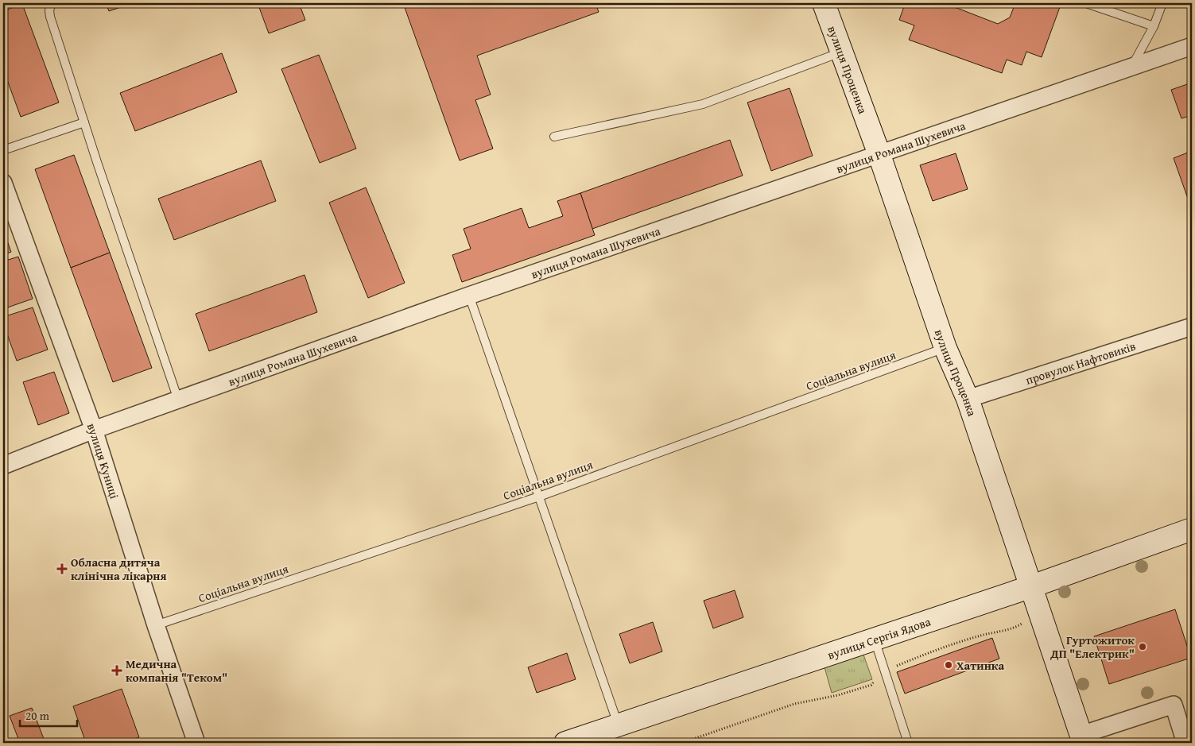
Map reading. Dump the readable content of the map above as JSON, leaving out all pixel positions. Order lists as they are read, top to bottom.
{
  "streets": {
    "street": [
      "вулиця Проценка",
      "вулиця Романа Шухевича",
      "провулок Нафтовиків",
      "вулиця Куниці",
      "вулиця Сергія Ядова"
    ],
    "lane": ["Соціальна вулиця"]
  },
  "crossings": [
    ["вулиця Проценка", "вулиця Романа Шухевича"],
    ["вулиця Проценка", "провулок Нафтовиків"],
    ["вулиця Проценка", "Соціальна вулиця"],
    ["вулиця Проценка", "вулиця Сергія Ядова"],
    ["вулиця Романа Шухевича", "вулиця Куниці"],
    ["Соціальна вулиця", "вулиця Куниці"]
  ],
  "places": {
    "health": ["Обласна дитяча клінічна лікарня", "Медична компанія \"Теком\""],
    "other": ["Гуртожиток ДП \"Електрик\"", "Хатинка"]
  },
  "scale_bar": "20 m"
}
